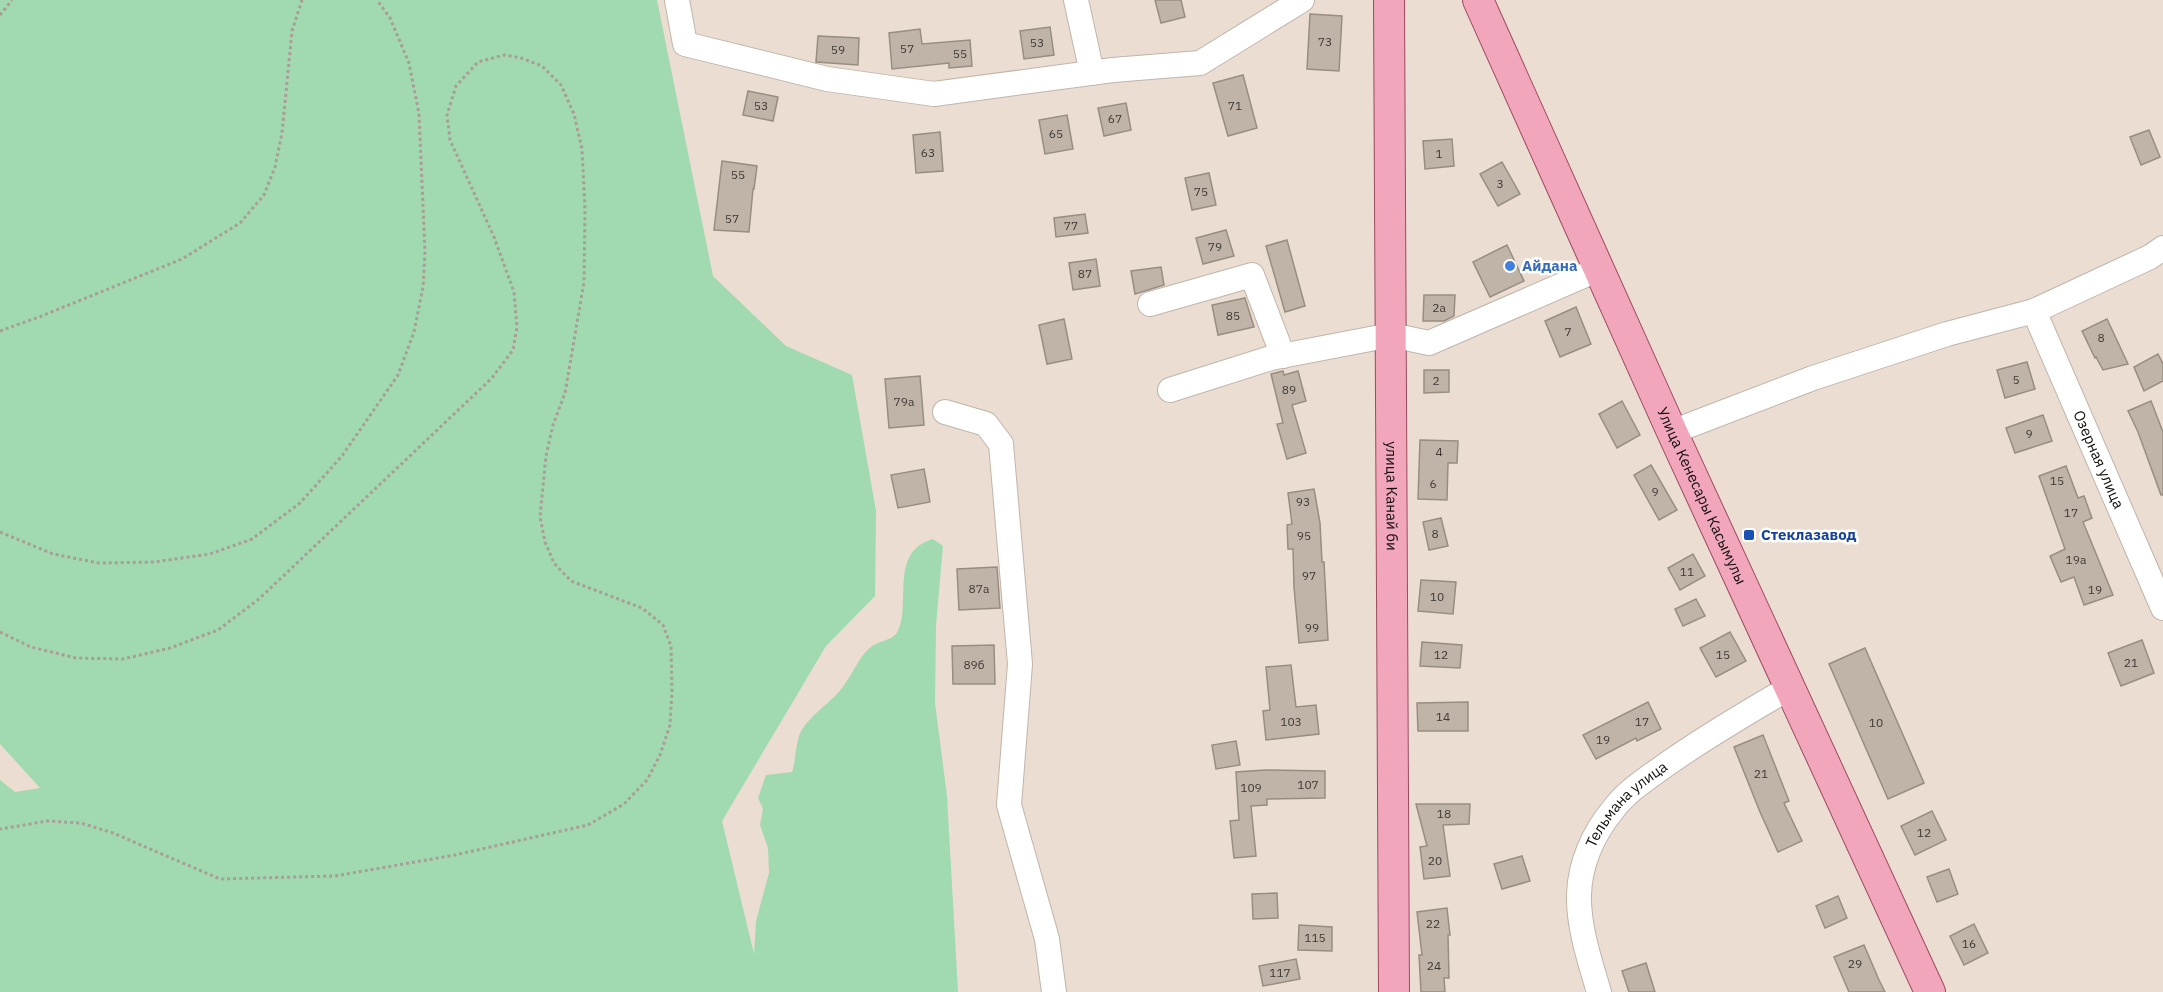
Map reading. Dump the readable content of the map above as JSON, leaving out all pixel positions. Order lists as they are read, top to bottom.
{
  "streets": {
    "main road": ["улица Канай би", "Улица Кенесары Касымулы"],
    "street": ["Озерная улица", "Тельмана улица"]
  },
  "crossings": [
    ["Улица Кенесары Касымулы", "Тельмана улица"]
  ],
  "places": {
    "other": ["Айдана"],
    "transit": ["Стеклазавод"]
  },
  "house_numbers": [
    "73",
    "53",
    "57",
    "59",
    "55",
    "53",
    "71",
    "67",
    "65",
    "63",
    "1",
    "55",
    "3",
    "75",
    "57",
    "77",
    "79",
    "87",
    "2а",
    "85",
    "7",
    "8",
    "5",
    "2",
    "89",
    "79а",
    "9",
    "4",
    "15",
    "6",
    "9",
    "93",
    "17",
    "8",
    "95",
    "19а",
    "11",
    "97",
    "87а",
    "19",
    "10",
    "99",
    "12",
    "15",
    "21",
    "89б",
    "14",
    "103",
    "17",
    "10",
    "19",
    "21",
    "107",
    "109",
    "18",
    "12",
    "20",
    "22",
    "115",
    "16",
    "29",
    "24",
    "117"
  ]
}
